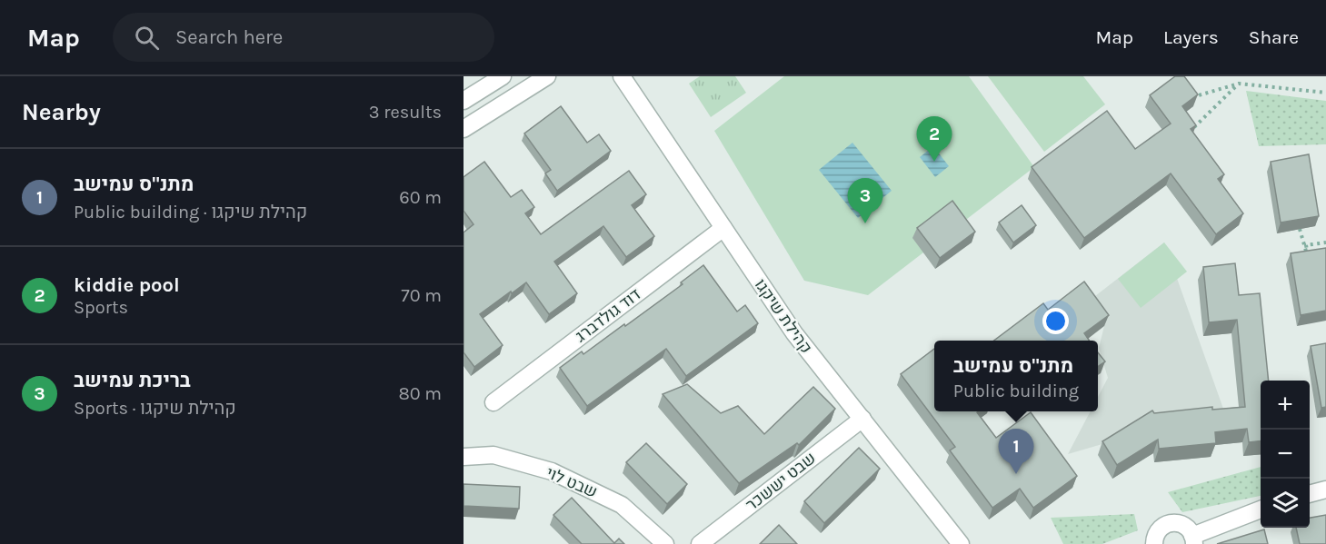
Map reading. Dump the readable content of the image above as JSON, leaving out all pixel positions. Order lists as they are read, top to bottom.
{
  "streets": {
    "street": [
      "דוד גולדברג",
      "קהילת שיקגו",
      "שבט יששכר",
      "שבט לוי"
    ]
  },
  "crossings": [
    ["דוד גולדברג", "קהילת שיקגו"],
    ["קהילת שיקגו", "שבט יששכר"]
  ],
  "page": {
    "header": "Map",
    "search": "Search here",
    "nav": ["Map", "Layers", "Share"],
    "heading": ["Nearby", "3 results"],
    "pins": ["2", "3", "1"],
    "list": [
      {
        "mark": "1",
        "name": "מתנ\"ס עמישב",
        "note": "Public building · קהילת שיקגו",
        "value": "60 m"
      },
      {
        "mark": "2",
        "name": "kiddie pool",
        "note": "Sports",
        "value": "70 m"
      },
      {
        "mark": "3",
        "name": "בריכת עמישב",
        "note": "Sports · קהילת שיקגו",
        "value": "80 m"
      }
    ],
    "popup": ["מתנ\"ס עמישב", "Public building"],
    "map_buttons": ["+", "−"]
  }
}
